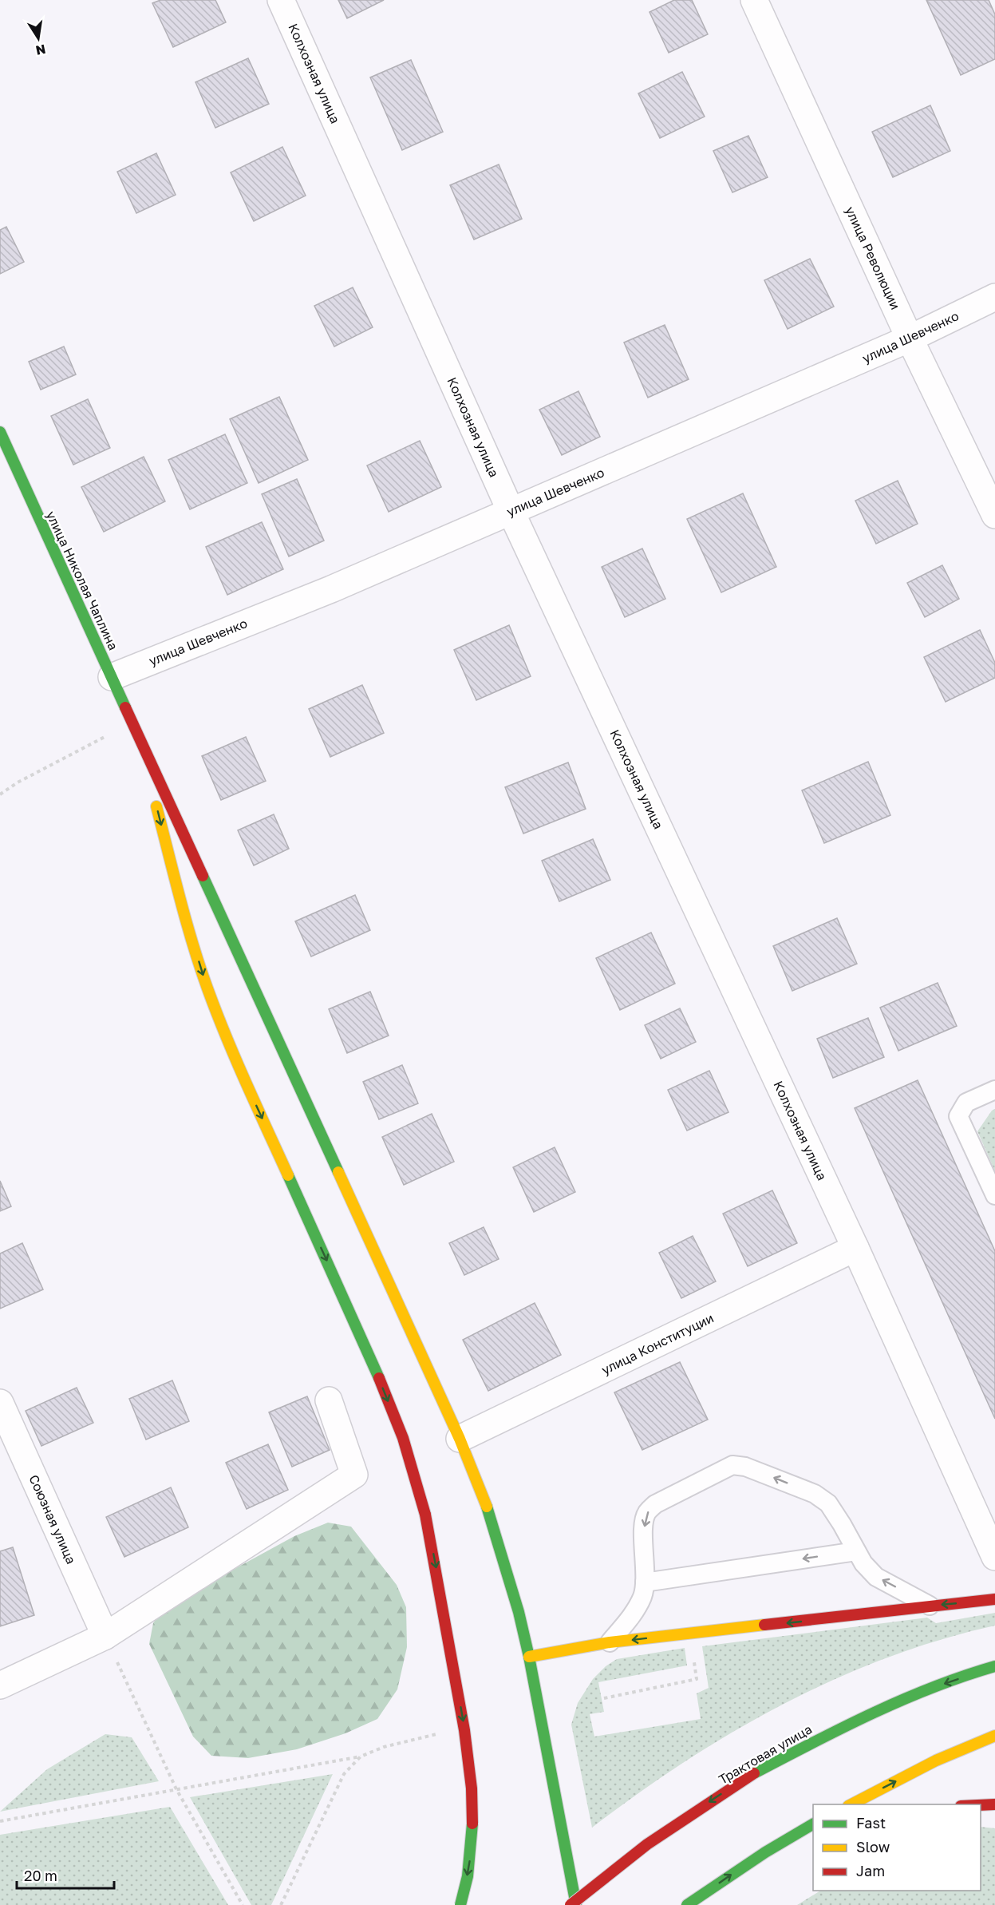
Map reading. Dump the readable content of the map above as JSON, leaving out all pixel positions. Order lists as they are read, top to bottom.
{
  "streets": {
    "street": [
      "Колхозная улица",
      "улица Революции",
      "улица Шевченко",
      "улица Николая Чаплина",
      "улица Конституции",
      "Союзная улица",
      "Трактовая улица"
    ]
  },
  "crossings": [
    ["Колхозная улица", "улица Шевченко"],
    ["Колхозная улица", "улица Конституции"],
    ["улица Революции", "улица Шевченко"],
    ["улица Шевченко", "улица Николая Чаплина"]
  ],
  "legend": ["Fast", "Slow", "Jam"],
  "scale_bar": "20 m",
  "north": "bottom"
}
